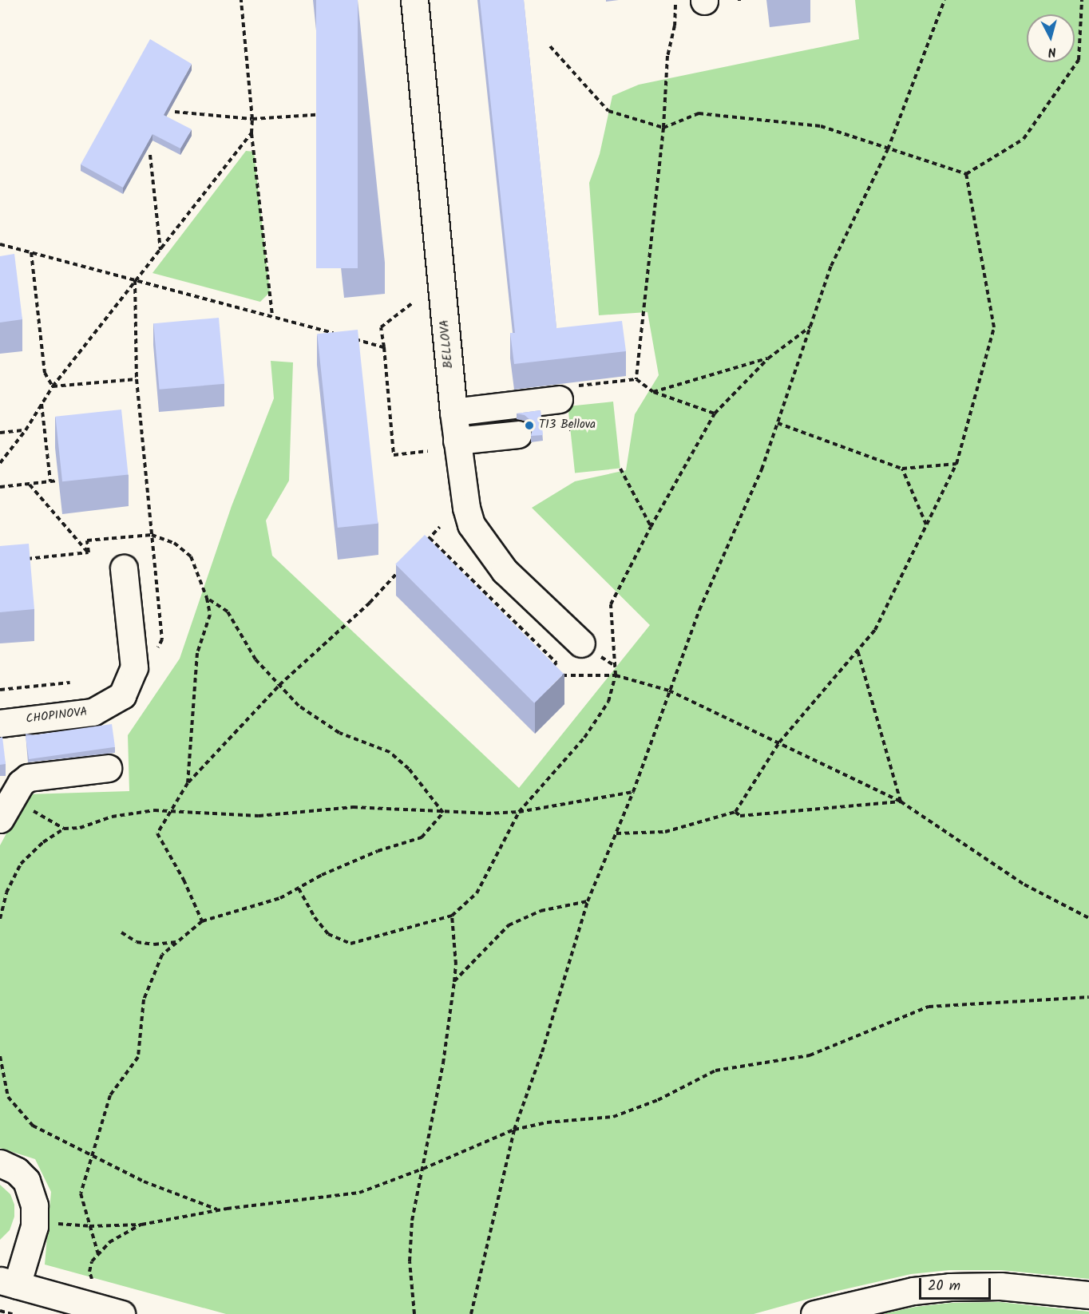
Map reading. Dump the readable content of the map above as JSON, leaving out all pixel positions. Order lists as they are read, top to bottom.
{
  "streets": {
    "street": ["BELLOVA", "CHOPINOVA"]
  },
  "places": ["T13 Bellova"],
  "scale_bar": "20 m",
  "north": "bottom"
}
